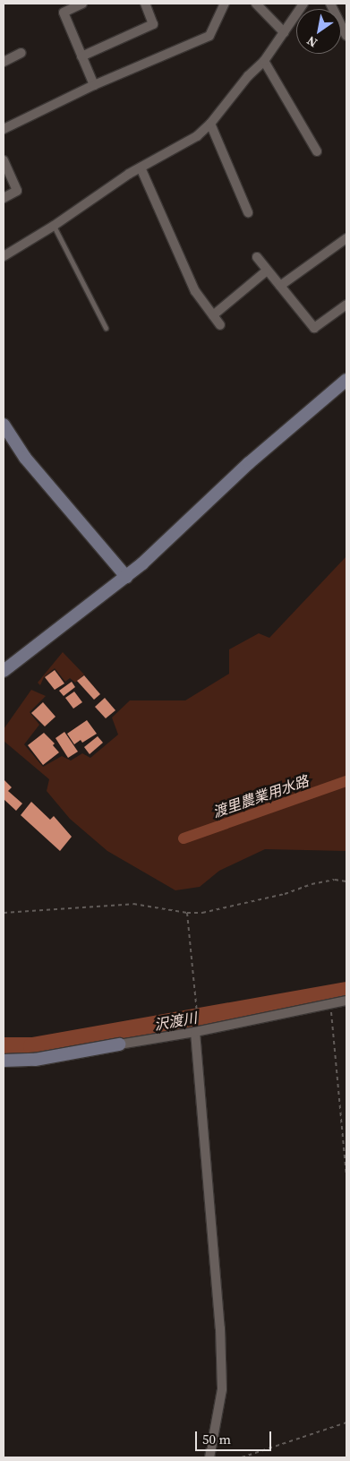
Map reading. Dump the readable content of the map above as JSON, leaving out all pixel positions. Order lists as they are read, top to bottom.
{
  "water": ["渡里農業用水路", "沢渡川"],
  "scale_bar": "50 m",
  "north": "bottom left"
}
